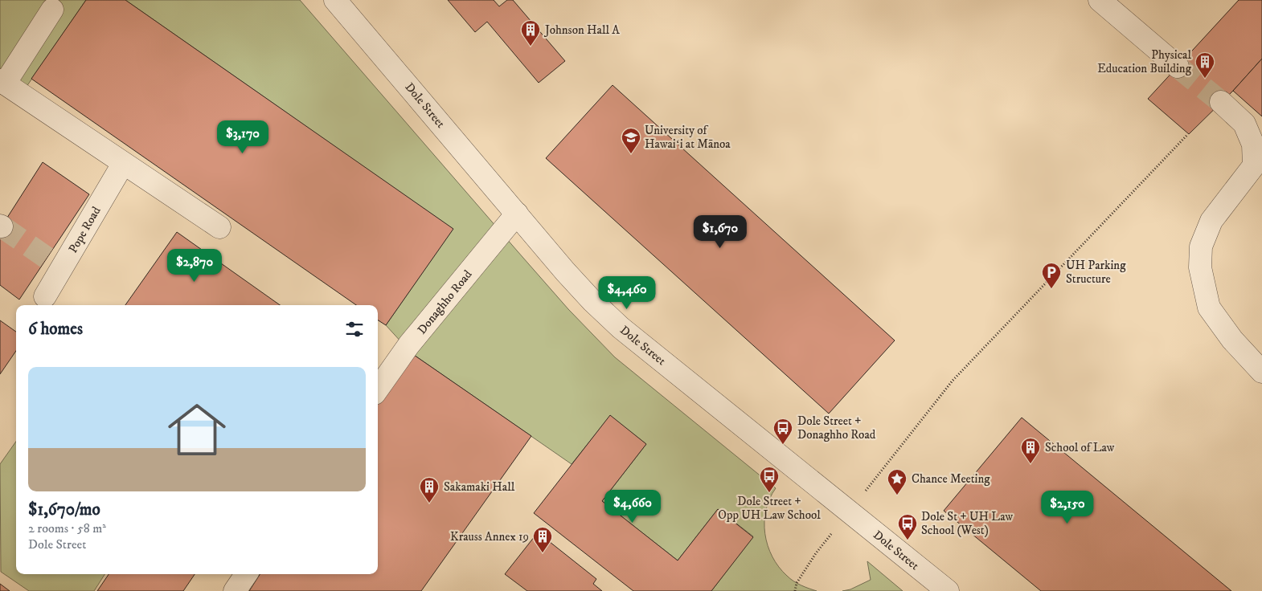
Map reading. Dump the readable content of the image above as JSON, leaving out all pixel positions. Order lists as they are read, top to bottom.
{
  "streets": {
    "street": ["Dole Street", "Pope Road", "Donaghho Road"]
  },
  "crossings": [
    ["Dole Street", "Donaghho Road"]
  ],
  "places": {
    "building": [
      "Johnson Hall A",
      "Physical Education Building",
      "School of Law",
      "Sakamaki Hall",
      "Krauss Annex 19"
    ],
    "school or university": ["University of Hawaiʻi at Mānoa"],
    "parking": ["UH Parking Structure"],
    "bus stop": ["Dole Street + Donaghho Road", "Dole Street + Opp UH Law School", "Dole St + UH Law School (West)"],
    "place": ["Chance Meeting"]
  },
  "page": {
    "price": [
      "$3,170",
      "$1,670",
      "$2,870",
      "$4,460",
      "$4,660",
      "$2,150"
    ],
    "heading": "6 homes",
    "list": [
      {
        "name": "$1,670/mo",
        "note": "2 rooms · 58 m² · Dole Street"
      }
    ]
  }
}
